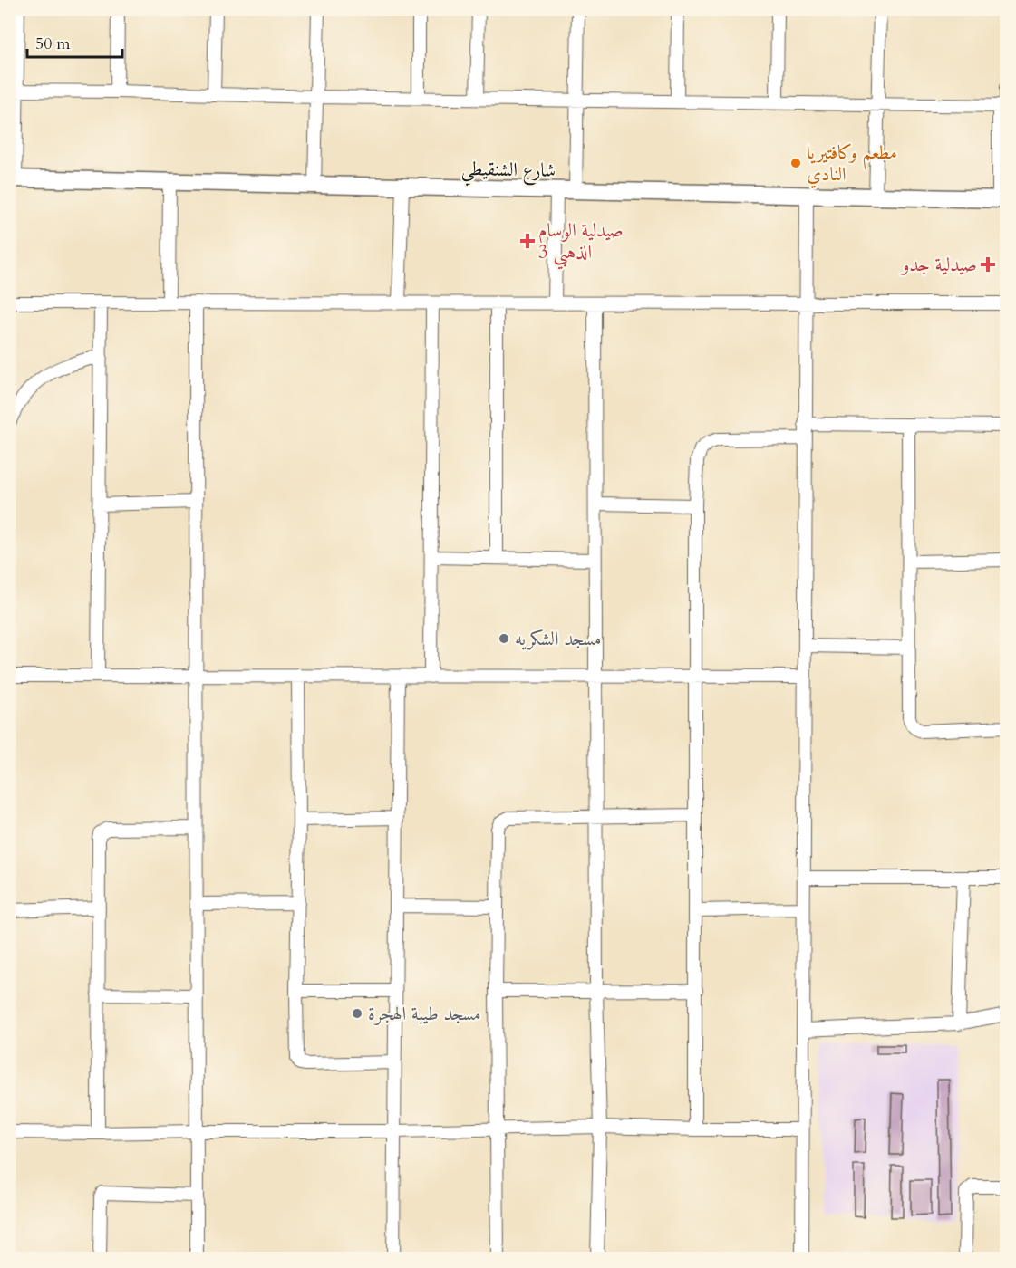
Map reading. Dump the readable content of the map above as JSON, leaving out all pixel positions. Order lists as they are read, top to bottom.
{
  "streets": {
    "street": ["شارع الشنقيطي"]
  },
  "places": {
    "other": ["مطعم وكافتيريا النادي", "مسجد الشكريه", "مسجد طيبة الهجرة"],
    "health": ["صيدلية الوسام الذهبي 3", "صيدلية جدو"]
  },
  "scale_bar": "50 m"
}
